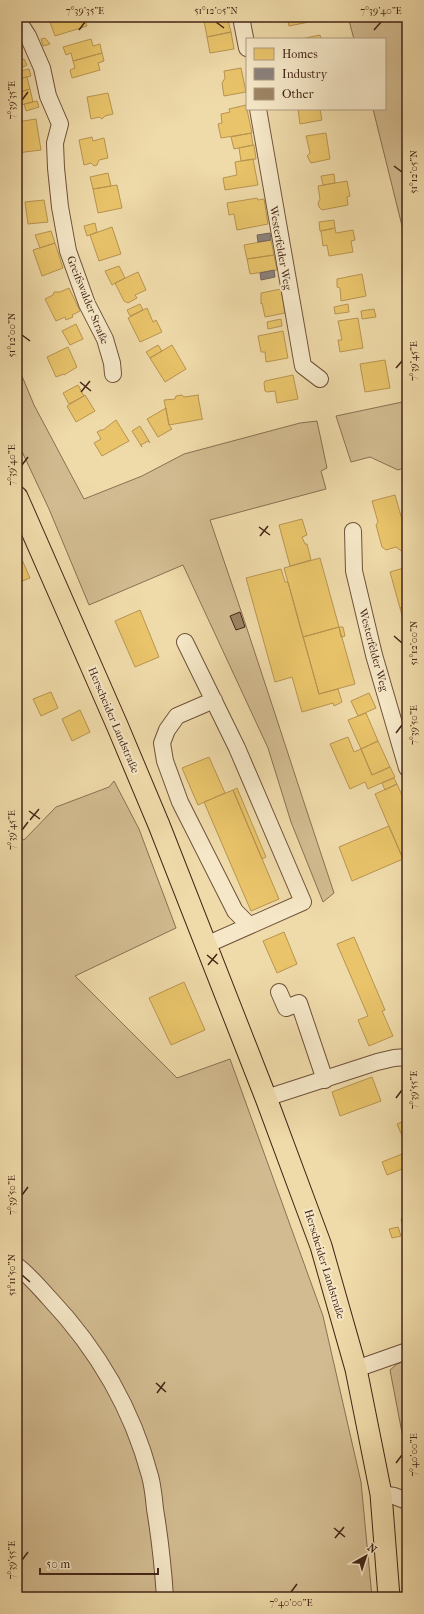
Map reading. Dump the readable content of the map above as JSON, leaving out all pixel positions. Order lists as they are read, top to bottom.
{
  "streets": {
    "main road": ["Herscheider Landstraße"],
    "street": ["Westerfelder Weg", "Greifswalder Straße"]
  },
  "legend": ["Homes", "Industry", "Other"],
  "scale_bar": "50 m",
  "north": "top right",
  "coordinates": [
    "7°39'35\"E",
    "51°12'05\"N",
    "7°39'40\"E",
    "51°12'00\"N",
    "7°39'45\"E",
    "7°39'50\"E",
    "7°39'55\"E",
    "51°11'50\"N",
    "7°40'00\"E"
  ]
}
